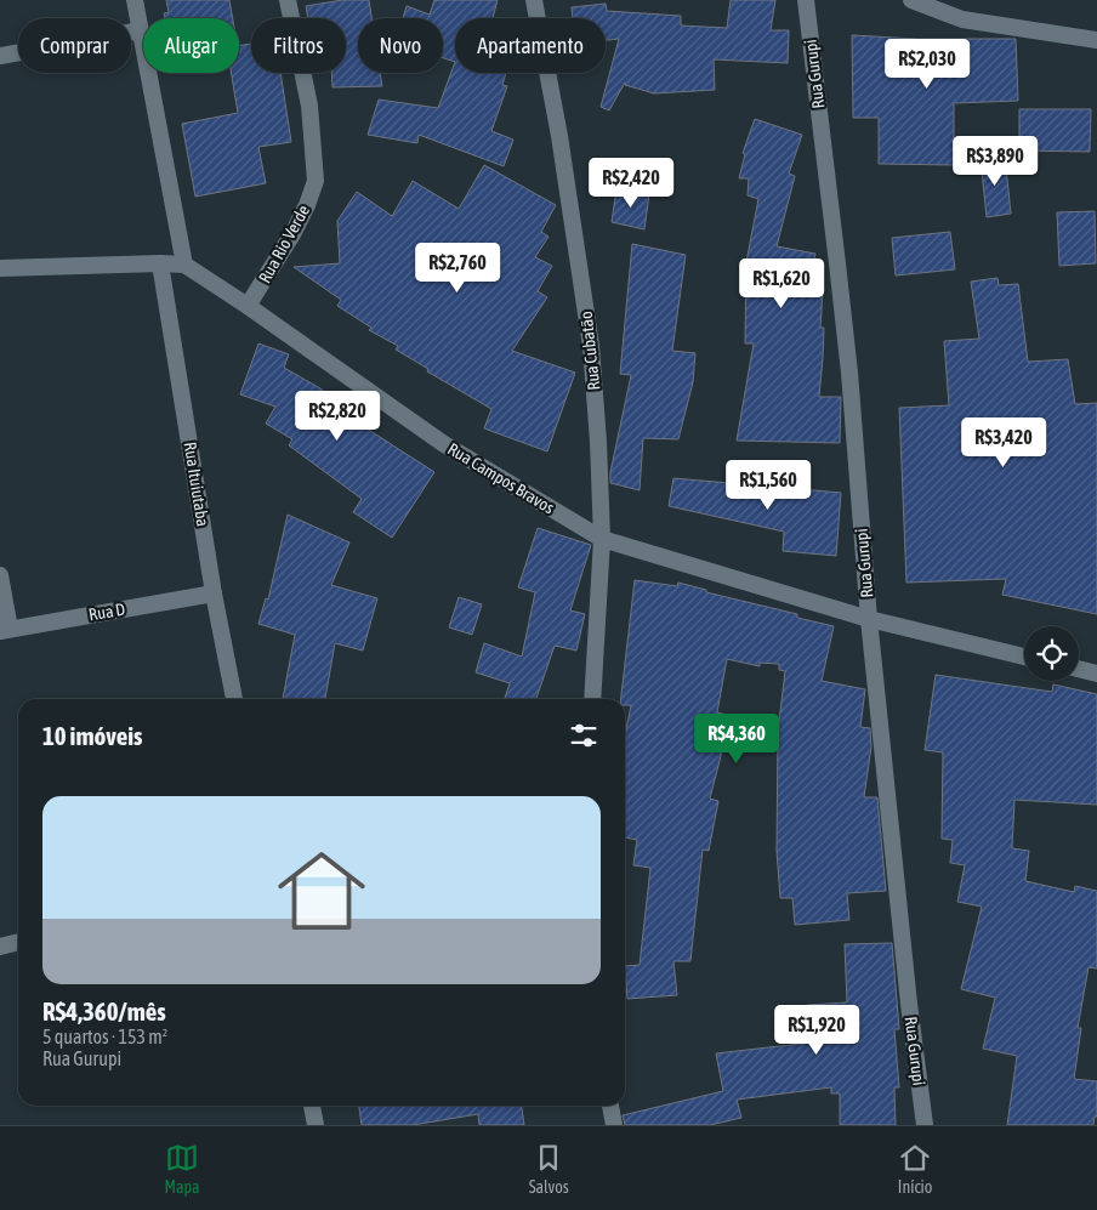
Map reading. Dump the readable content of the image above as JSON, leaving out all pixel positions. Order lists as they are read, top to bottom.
{
  "streets": {
    "street": [
      "Rua Gurupi",
      "Rua Rio Verde",
      "Rua Cubatão",
      "Rua Campos Bravos",
      "Rua Ituiutaba",
      "Rua D"
    ]
  },
  "crossings": [
    ["Rua Gurupi", "Rua Campos Bravos"],
    ["Rua Rio Verde", "Rua Campos Bravos"],
    ["Rua Cubatão", "Rua Campos Bravos"],
    ["Rua Ituiutaba", "Rua D"]
  ],
  "page": {
    "chip": [
      "Comprar",
      "Alugar",
      "Filtros",
      "Novo",
      "Apartamento"
    ],
    "price": [
      "R$2,030",
      "R$3,890",
      "R$2,420",
      "R$2,760",
      "R$1,620",
      "R$2,820",
      "R$3,420",
      "R$1,560",
      "R$4,360",
      "R$1,920"
    ],
    "heading": "10 imóveis",
    "list": [
      {
        "name": "R$4,360/mês",
        "note": "5 quartos · 153 m² · Rua Gurupi"
      }
    ],
    "tabs": ["Mapa", "Salvos", "Início"]
  }
}
